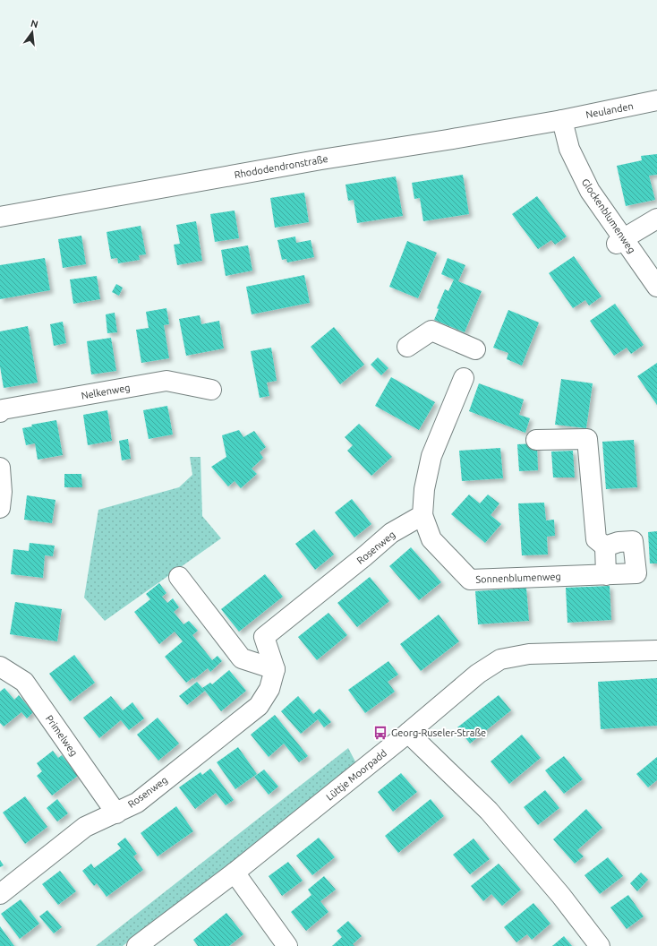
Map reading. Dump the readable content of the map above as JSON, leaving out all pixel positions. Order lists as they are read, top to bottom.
{
  "streets": {
    "street": [
      "Neulanden",
      "Rhododendronstraße",
      "Glockenblumenweg",
      "Nelkenweg",
      "Rosenweg",
      "Sonnenblumenweg",
      "Primelweg",
      "Lüttje Moorpadd"
    ]
  },
  "crossings": [
    ["Neulanden", "Rhododendronstraße"],
    ["Neulanden", "Glockenblumenweg"],
    ["Rhododendronstraße", "Glockenblumenweg"],
    ["Rosenweg", "Sonnenblumenweg"],
    ["Rosenweg", "Primelweg"]
  ],
  "places": {
    "bus stop": ["Georg-Ruseler-Straße"]
  },
  "north": "top"
}
